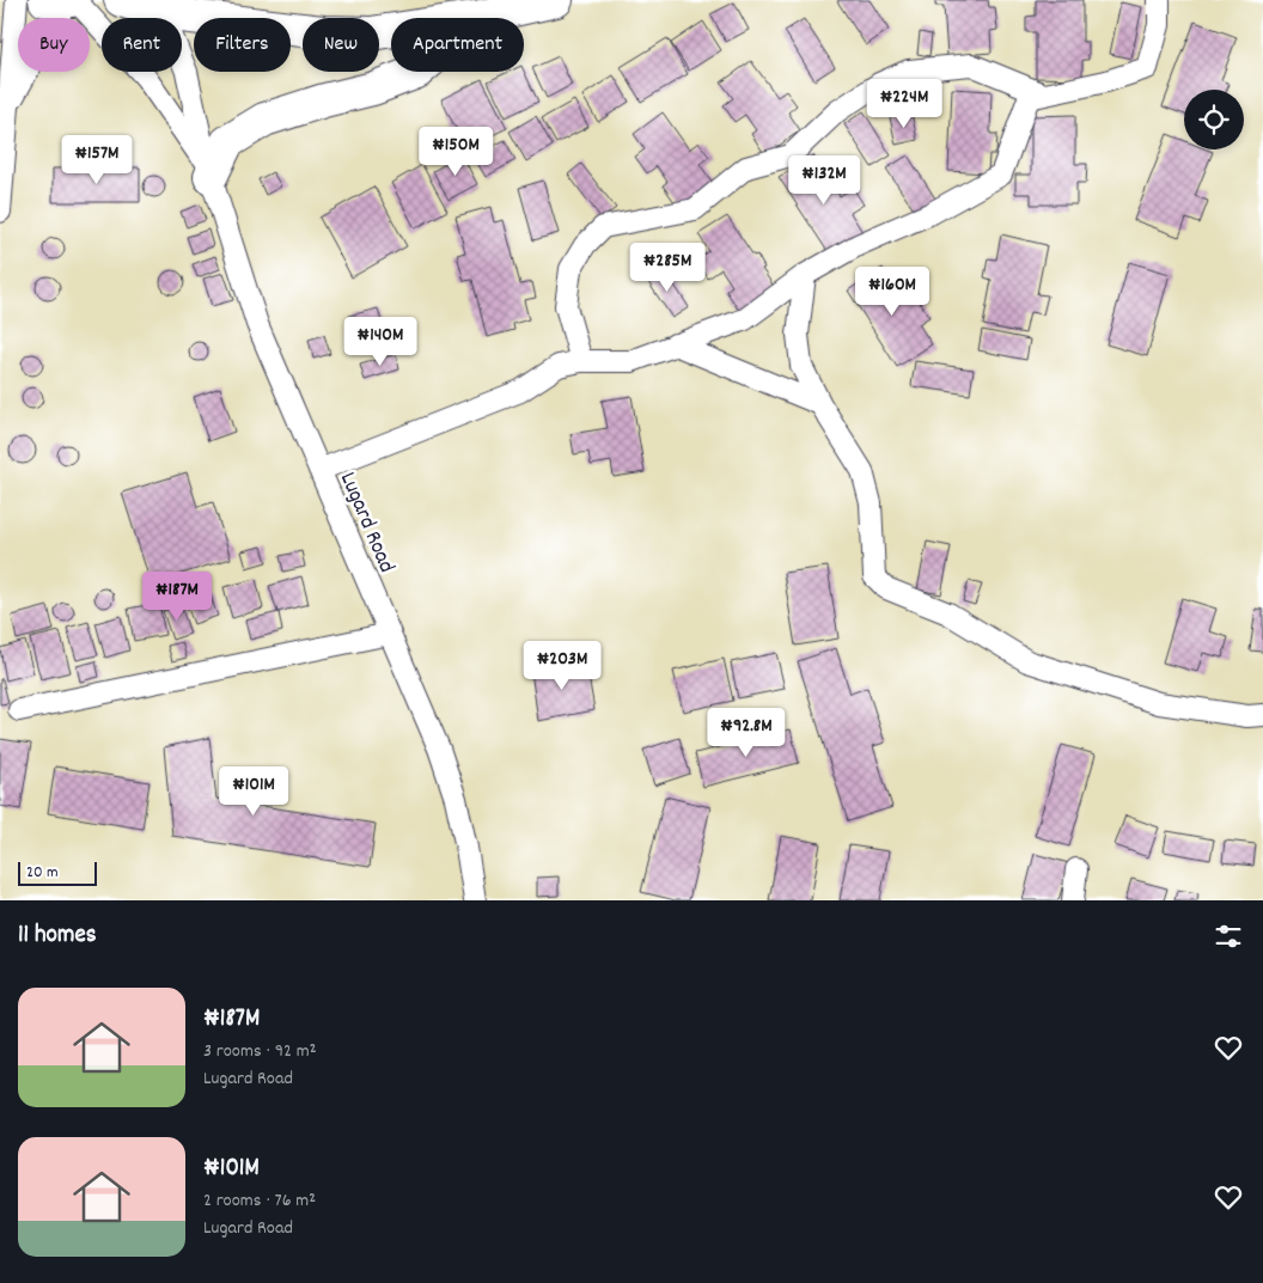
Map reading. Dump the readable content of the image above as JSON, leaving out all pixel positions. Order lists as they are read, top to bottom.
{
  "streets": {
    "street": ["Lugard Road"]
  },
  "scale_bar": "20 m",
  "page": {
    "chip": [
      "Buy",
      "Rent",
      "Filters",
      "New",
      "Apartment"
    ],
    "price": [
      "₦224M",
      "₦150M",
      "₦157M",
      "₦132M",
      "₦285M",
      "₦160M",
      "₦140M",
      "₦187M",
      "₦203M",
      "₦92.8M",
      "₦101M"
    ],
    "scale": "20 m",
    "heading": "11 homes",
    "list": [
      {
        "name": "₦187M",
        "note": "3 rooms · 92 m² · Lugard Road"
      },
      {
        "name": "₦101M",
        "note": "2 rooms · 76 m² · Lugard Road"
      }
    ]
  }
}
